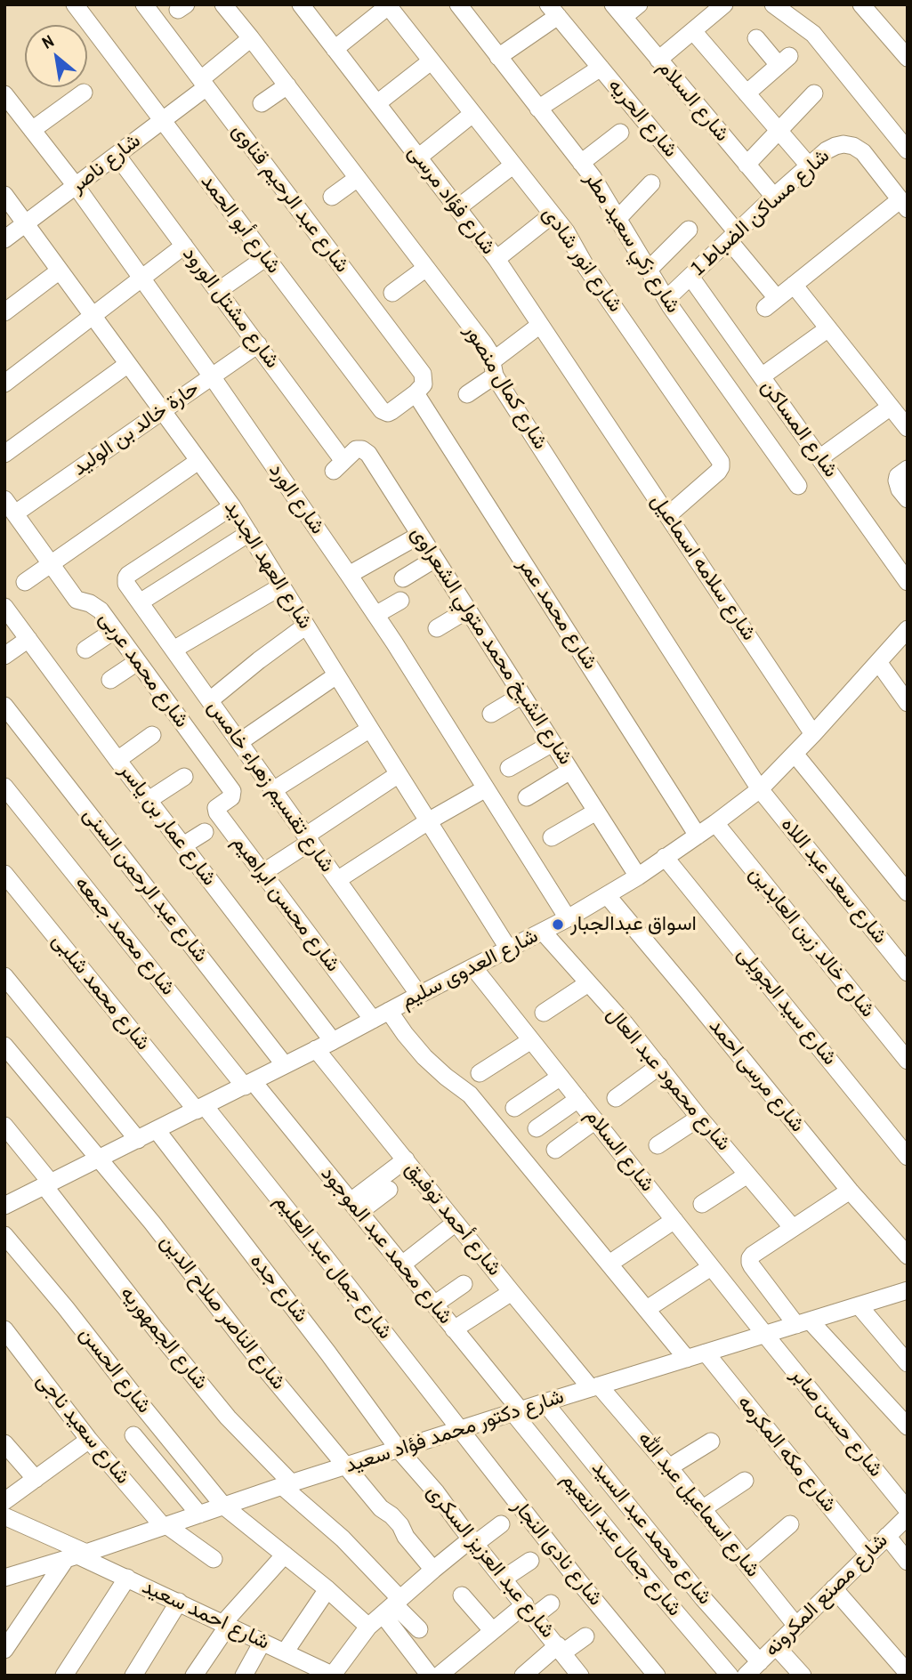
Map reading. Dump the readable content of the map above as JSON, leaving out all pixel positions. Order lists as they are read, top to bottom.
{
  "streets": {
    "street": [
      "شارع السلام",
      "شارع الحريه",
      "شارع ناصر",
      "شارع عبد الرحيم قناوى",
      "شارع فؤاد مرسى",
      "شارع مساكن الضباط 1",
      "شارع أبو الحمد",
      "شارع زكي سعيد مطر",
      "شارع انور شادى",
      "شارع مشتل الورود",
      "شارع كمال منصور",
      "حارة خالد بن الوليد",
      "شارع المساكن",
      "شارع الورد",
      "شارع العهد الجديد",
      "شارع سلامه اسماعيل",
      "شارع محمد عمر",
      "شارع الشيخ محمد متولي الشعراوى",
      "شارع محمد عربى",
      "شارع تقسيم زهراء خامس",
      "شارع عمار بن ياسر",
      "شارع سعد عبد اللاه",
      "شارع عبد الرحمن السنى",
      "شارع محسن ابراهيم",
      "شارع محمد جمعه",
      "شارع خالد زين العابدين",
      "شارع العدوى سليم",
      "شارع محمد شلبى",
      "شارع سيد الجويلى",
      "شارع مرسى احمد",
      "شارع محمود عبد العال",
      "شارع أحمد توفيق",
      "شارع محمد عبد الموجود",
      "شارع جمال عبد العليم",
      "شارع جده",
      "شارع الناصر صلاح الدين",
      "شارع الجمهوريه",
      "شارع الحسن",
      "شارع حسن صابر",
      "شارع سعيد ناجى",
      "شارع دكتور محمد فؤاد سعيد",
      "شارع مكه المكرمه",
      "شارع اسماعيل عبد الله",
      "شارع محمد عبد السيد",
      "شارع جمال عبد النعيم",
      "شارع نادى النجار",
      "شارع عبد العزيز السكرى",
      "شارع مصنع المكرونه",
      "شارع احمد سعيد"
    ]
  },
  "crossings": [
    ["شارع السلام", "شارع مساكن الضباط 1"],
    ["شارع السلام", "شارع العدوى سليم"],
    ["شارع السلام", "شارع حسن صابر"],
    ["شارع السلام", "شارع دكتور محمد فؤاد سعيد"],
    ["شارع الحريه", "شارع مساكن الضباط 1"],
    ["شارع ناصر", "شارع عبد الرحيم قناوى"],
    ["شارع ناصر", "شارع أبو الحمد"],
    ["شارع ناصر", "شارع مشتل الورود"],
    ["شارع ناصر", "شارع كمال منصور"],
    ["شارع ناصر", "شارع الورد"],
    ["شارع ناصر", "شارع العهد الجديد"],
    ["شارع عبد الرحيم قناوى", "شارع أبو الحمد"],
    ["شارع عبد الرحيم قناوى", "شارع محمد عمر"],
    ["شارع فؤاد مرسى", "شارع سلامه اسماعيل"],
    ["شارع مساكن الضباط 1", "شارع زكي سعيد مطر"],
    ["شارع مساكن الضباط 1", "شارع المساكن"],
    ["شارع أبو الحمد", "شارع محمد عمر"],
    ["شارع انور شادى", "شارع سلامه اسماعيل"],
    ["شارع مشتل الورود", "حارة خالد بن الوليد"],
    ["شارع مشتل الورود", "شارع الشيخ محمد متولي الشعراوى"],
    ["شارع كمال منصور", "شارع سعد عبد اللاه"],
    ["شارع كمال منصور", "شارع العدوى سليم"],
    ["حارة خالد بن الوليد", "شارع الورد"],
    ["حارة خالد بن الوليد", "شارع العهد الجديد"],
    ["حارة خالد بن الوليد", "شارع محمد عربى"],
    ["شارع الورد", "شارع العدوى سليم"],
    ["شارع العهد الجديد", "شارع تقسيم زهراء خامس"],
    ["شارع العهد الجديد", "شارع العدوى سليم"],
    ["شارع سلامه اسماعيل", "شارع العدوى سليم"],
    ["شارع محمد عمر", "شارع العدوى سليم"],
    ["شارع الشيخ محمد متولي الشعراوى", "شارع العدوى سليم"],
    ["شارع محمد عربى", "شارع محسن ابراهيم"],
    ["شارع تقسيم زهراء خامس", "شارع العدوى سليم"],
    ["شارع عمار بن ياسر", "شارع العدوى سليم"],
    ["شارع سعد عبد اللاه", "شارع العدوى سليم"],
    ["شارع عبد الرحمن السنى", "شارع العدوى سليم"],
    ["شارع محسن ابراهيم", "شارع العدوى سليم"],
    ["شارع محمد جمعه", "شارع العدوى سليم"],
    ["شارع محمد جمعه", "شارع محمد عبد الموجود"],
    ["شارع خالد زين العابدين", "شارع العدوى سليم"],
    ["شارع العدوى سليم", "شارع محمد شلبى"],
    ["شارع العدوى سليم", "شارع سيد الجويلى"],
    ["شارع العدوى سليم", "شارع مرسى احمد"],
    ["شارع العدوى سليم", "شارع محمود عبد العال"],
    ["شارع العدوى سليم", "شارع أحمد توفيق"],
    ["شارع العدوى سليم", "شارع محمد عبد الموجود"],
    ["شارع العدوى سليم", "شارع جمال عبد العليم"],
    ["شارع العدوى سليم", "شارع جده"],
    ["شارع العدوى سليم", "شارع الناصر صلاح الدين"],
    ["شارع العدوى سليم", "شارع الجمهوريه"],
    ["شارع محمد شلبى", "شارع جمال عبد العليم"],
    ["شارع أحمد توفيق", "شارع دكتور محمد فؤاد سعيد"],
    ["شارع أحمد توفيق", "شارع اسماعيل عبد الله"],
    ["شارع محمد عبد الموجود", "شارع دكتور محمد فؤاد سعيد"],
    ["شارع محمد عبد الموجود", "شارع جمال عبد النعيم"],
    ["شارع جمال عبد العليم", "شارع دكتور محمد فؤاد سعيد"],
    ["شارع جمال عبد العليم", "شارع نادى النجار"],
    ["شارع جده", "شارع دكتور محمد فؤاد سعيد"],
    ["شارع جده", "شارع عبد العزيز السكرى"],
    ["شارع الناصر صلاح الدين", "شارع دكتور محمد فؤاد سعيد"],
    ["شارع الجمهوريه", "شارع دكتور محمد فؤاد سعيد"],
    ["شارع الحسن", "شارع دكتور محمد فؤاد سعيد"],
    ["شارع حسن صابر", "شارع دكتور محمد فؤاد سعيد"],
    ["شارع سعيد ناجى", "شارع دكتور محمد فؤاد سعيد"],
    ["شارع دكتور محمد فؤاد سعيد", "شارع مكه المكرمه"],
    ["شارع دكتور محمد فؤاد سعيد", "شارع اسماعيل عبد الله"],
    ["شارع دكتور محمد فؤاد سعيد", "شارع محمد عبد السيد"],
    ["شارع دكتور محمد فؤاد سعيد", "شارع جمال عبد النعيم"],
    ["شارع دكتور محمد فؤاد سعيد", "شارع نادى النجار"],
    ["شارع دكتور محمد فؤاد سعيد", "شارع عبد العزيز السكرى"],
    ["شارع دكتور محمد فؤاد سعيد", "شارع احمد سعيد"],
    ["شارع مكه المكرمه", "شارع مصنع المكرونه"],
    ["شارع اسماعيل عبد الله", "شارع مصنع المكرونه"],
    ["شارع محمد عبد السيد", "شارع مصنع المكرونه"]
  ],
  "places": ["اسواق عبدالجبار"],
  "north": "top left"
}
